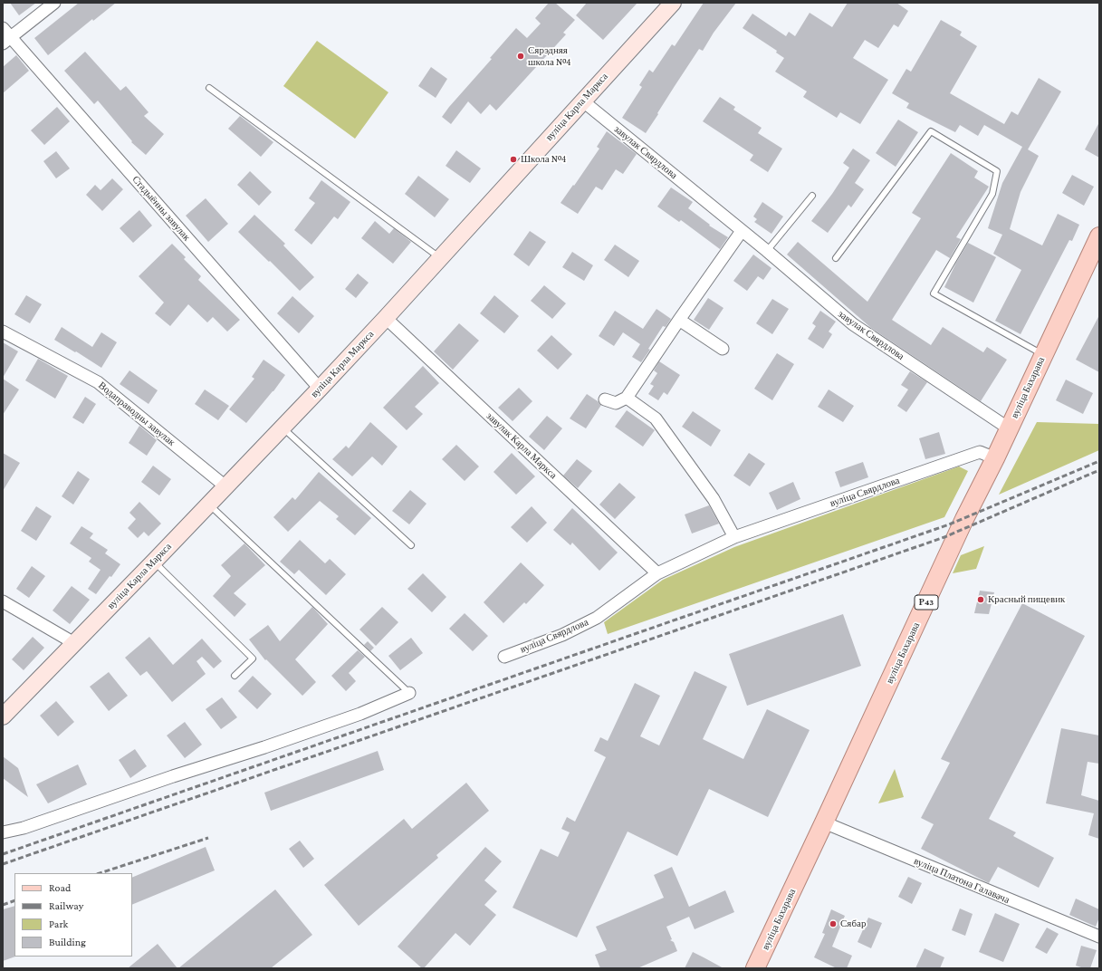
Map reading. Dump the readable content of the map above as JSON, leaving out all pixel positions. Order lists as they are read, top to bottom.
{
  "streets": {
    "main road": ["вуліца Карла Маркса", "вуліца Бахарава", "Р43"],
    "street": [
      "завулак Свярдлова",
      "Стадыённы завулак",
      "Водаправодны завулак",
      "завулак Карла Маркса",
      "вуліца Свярдлова",
      "вуліца Платона Галавача"
    ]
  },
  "crossings": [
    ["вуліца Карла Маркса", "завулак Свярдлова"],
    ["вуліца Карла Маркса", "Стадыённы завулак"],
    ["вуліца Карла Маркса", "Водаправодны завулак"],
    ["вуліца Карла Маркса", "завулак Карла Маркса"],
    ["завулак Свярдлова", "вуліца Бахарава"],
    ["вуліца Бахарава", "вуліца Свярдлова"],
    ["вуліца Бахарава", "вуліца Платона Галавача"],
    ["завулак Карла Маркса", "вуліца Свярдлова"]
  ],
  "places": [
    "Сярэдняя школа №4",
    "Школа №4",
    "Красный пищевик",
    "Сябар"
  ],
  "legend": [
    "Road",
    "Railway",
    "Park",
    "Building"
  ]
}
